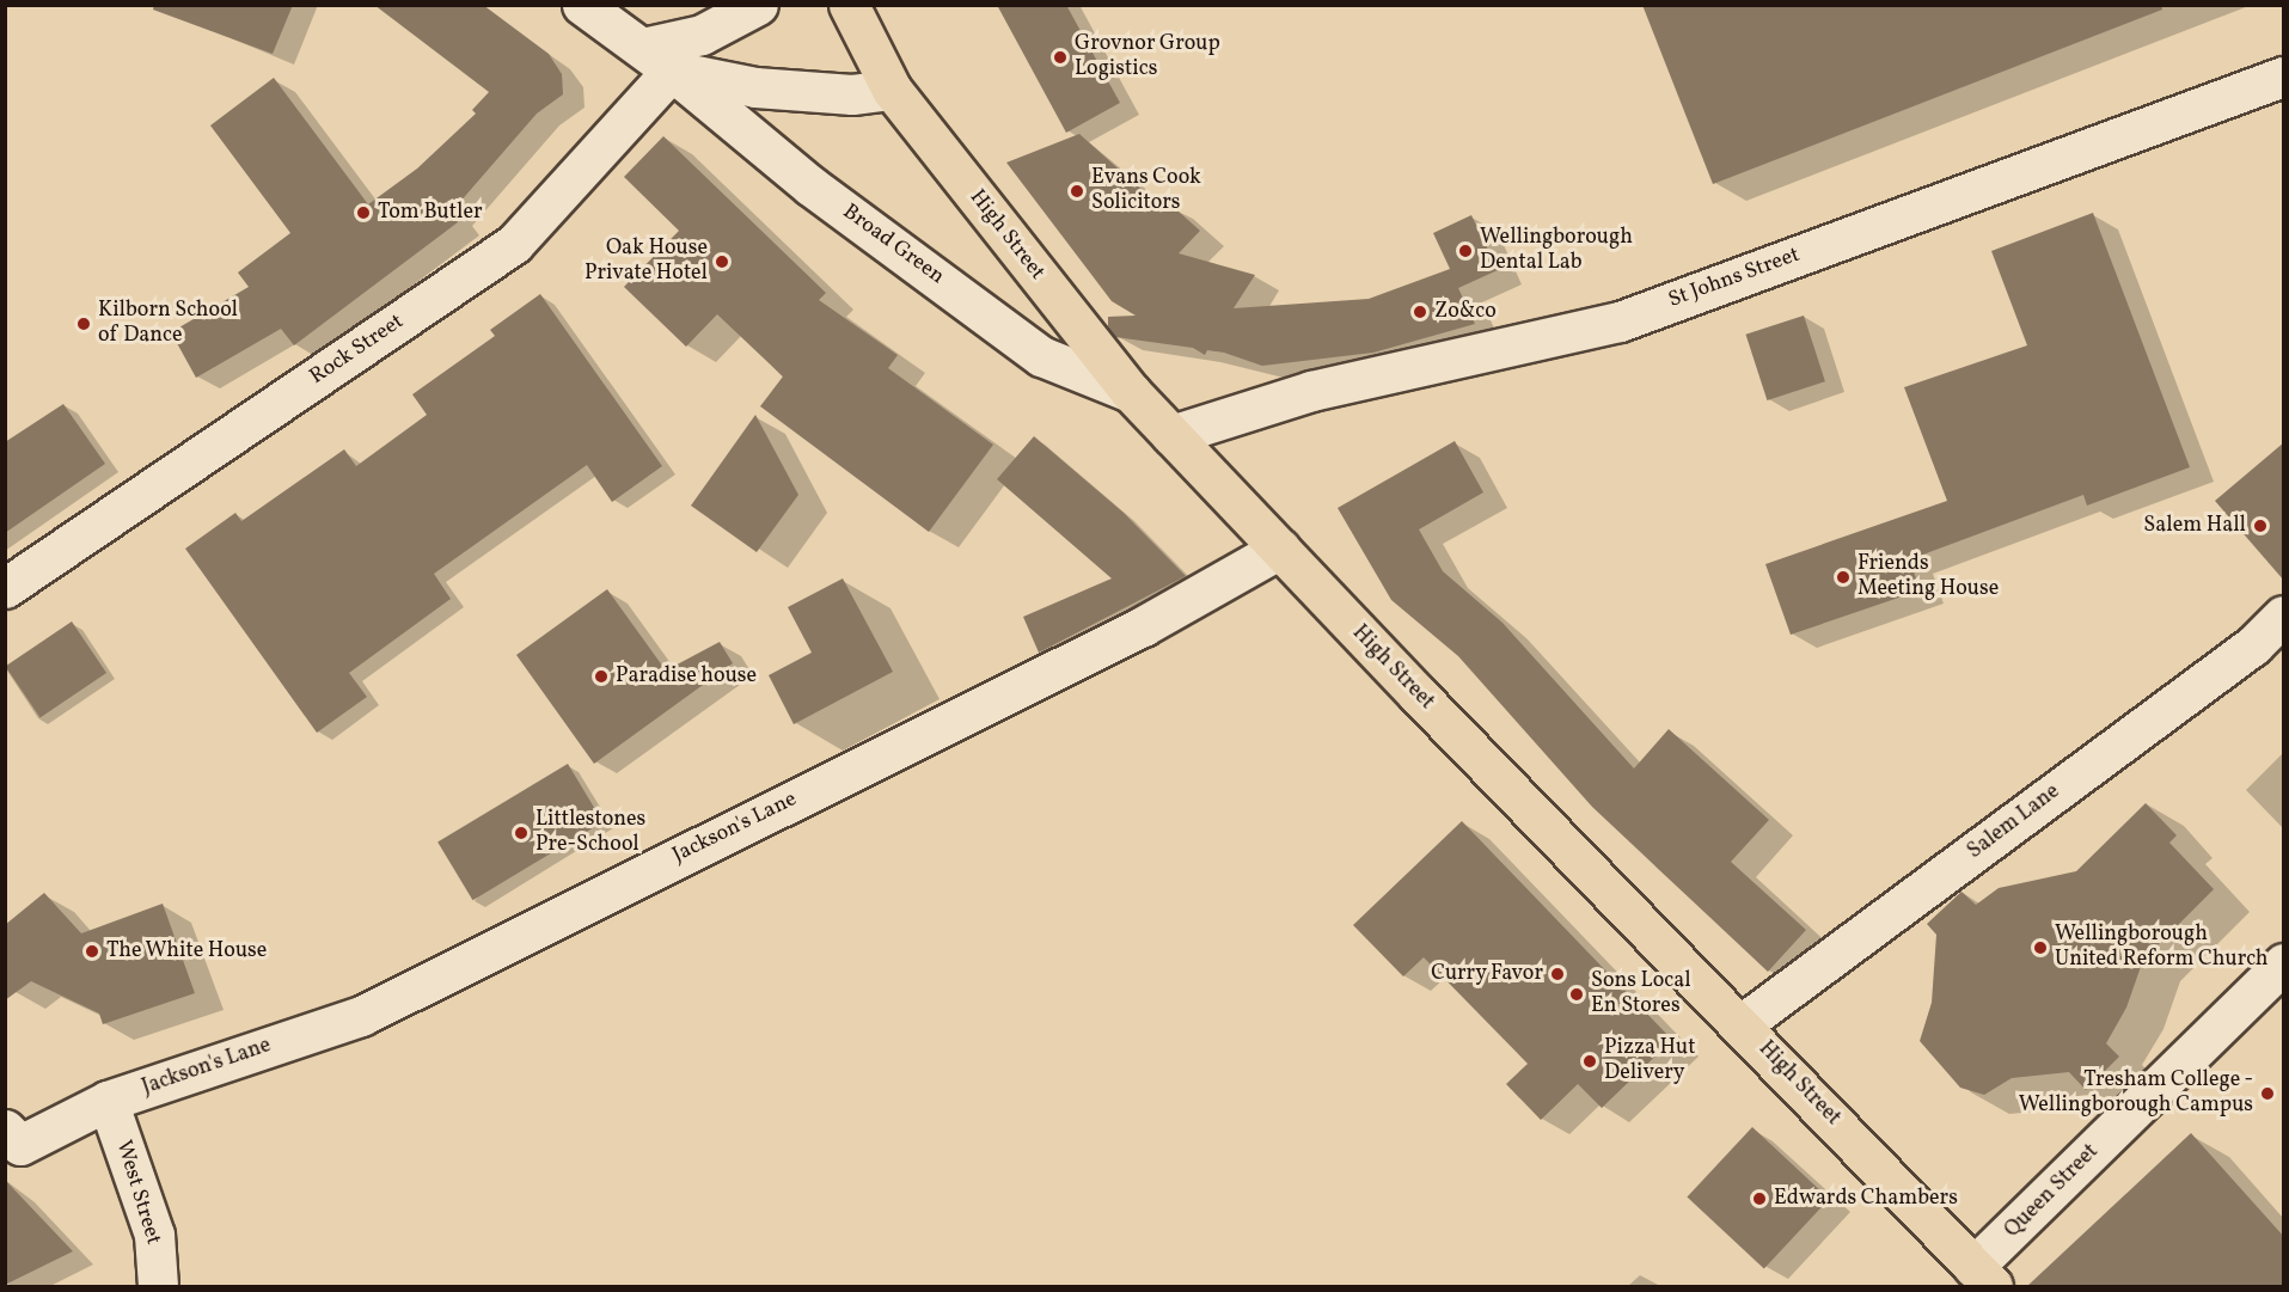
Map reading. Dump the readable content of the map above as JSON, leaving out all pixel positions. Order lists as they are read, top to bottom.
{
  "streets": {
    "main road": ["High Street"],
    "street": [
      "Broad Green",
      "St Johns Street",
      "Rock Street",
      "Salem Lane",
      "Jackson's Lane",
      "Queen Street",
      "West Street"
    ]
  },
  "crossings": [
    ["High Street", "Broad Green"],
    ["High Street", "St Johns Street"],
    ["High Street", "Salem Lane"],
    ["High Street", "Jackson's Lane"],
    ["High Street", "Queen Street"],
    ["Broad Green", "Rock Street"],
    ["Jackson's Lane", "West Street"]
  ],
  "places": [
    "Grovnor Group Logistics",
    "Evans Cook Solicitors",
    "Tom Butler",
    "Wellingborough Dental Lab",
    "Oak House Private Hotel",
    "Zo&co",
    "Kilborn School of Dance",
    "Salem Hall",
    "Friends Meeting House",
    "Paradise house",
    "Littlestones Pre-School",
    "Wellingborough United Reform Church",
    "The White House",
    "Curry Favor",
    "Sons Local En Stores",
    "Pizza Hut Delivery",
    "Tresham College - Wellingborough Campus",
    "Edwards Chambers"
  ]
}
